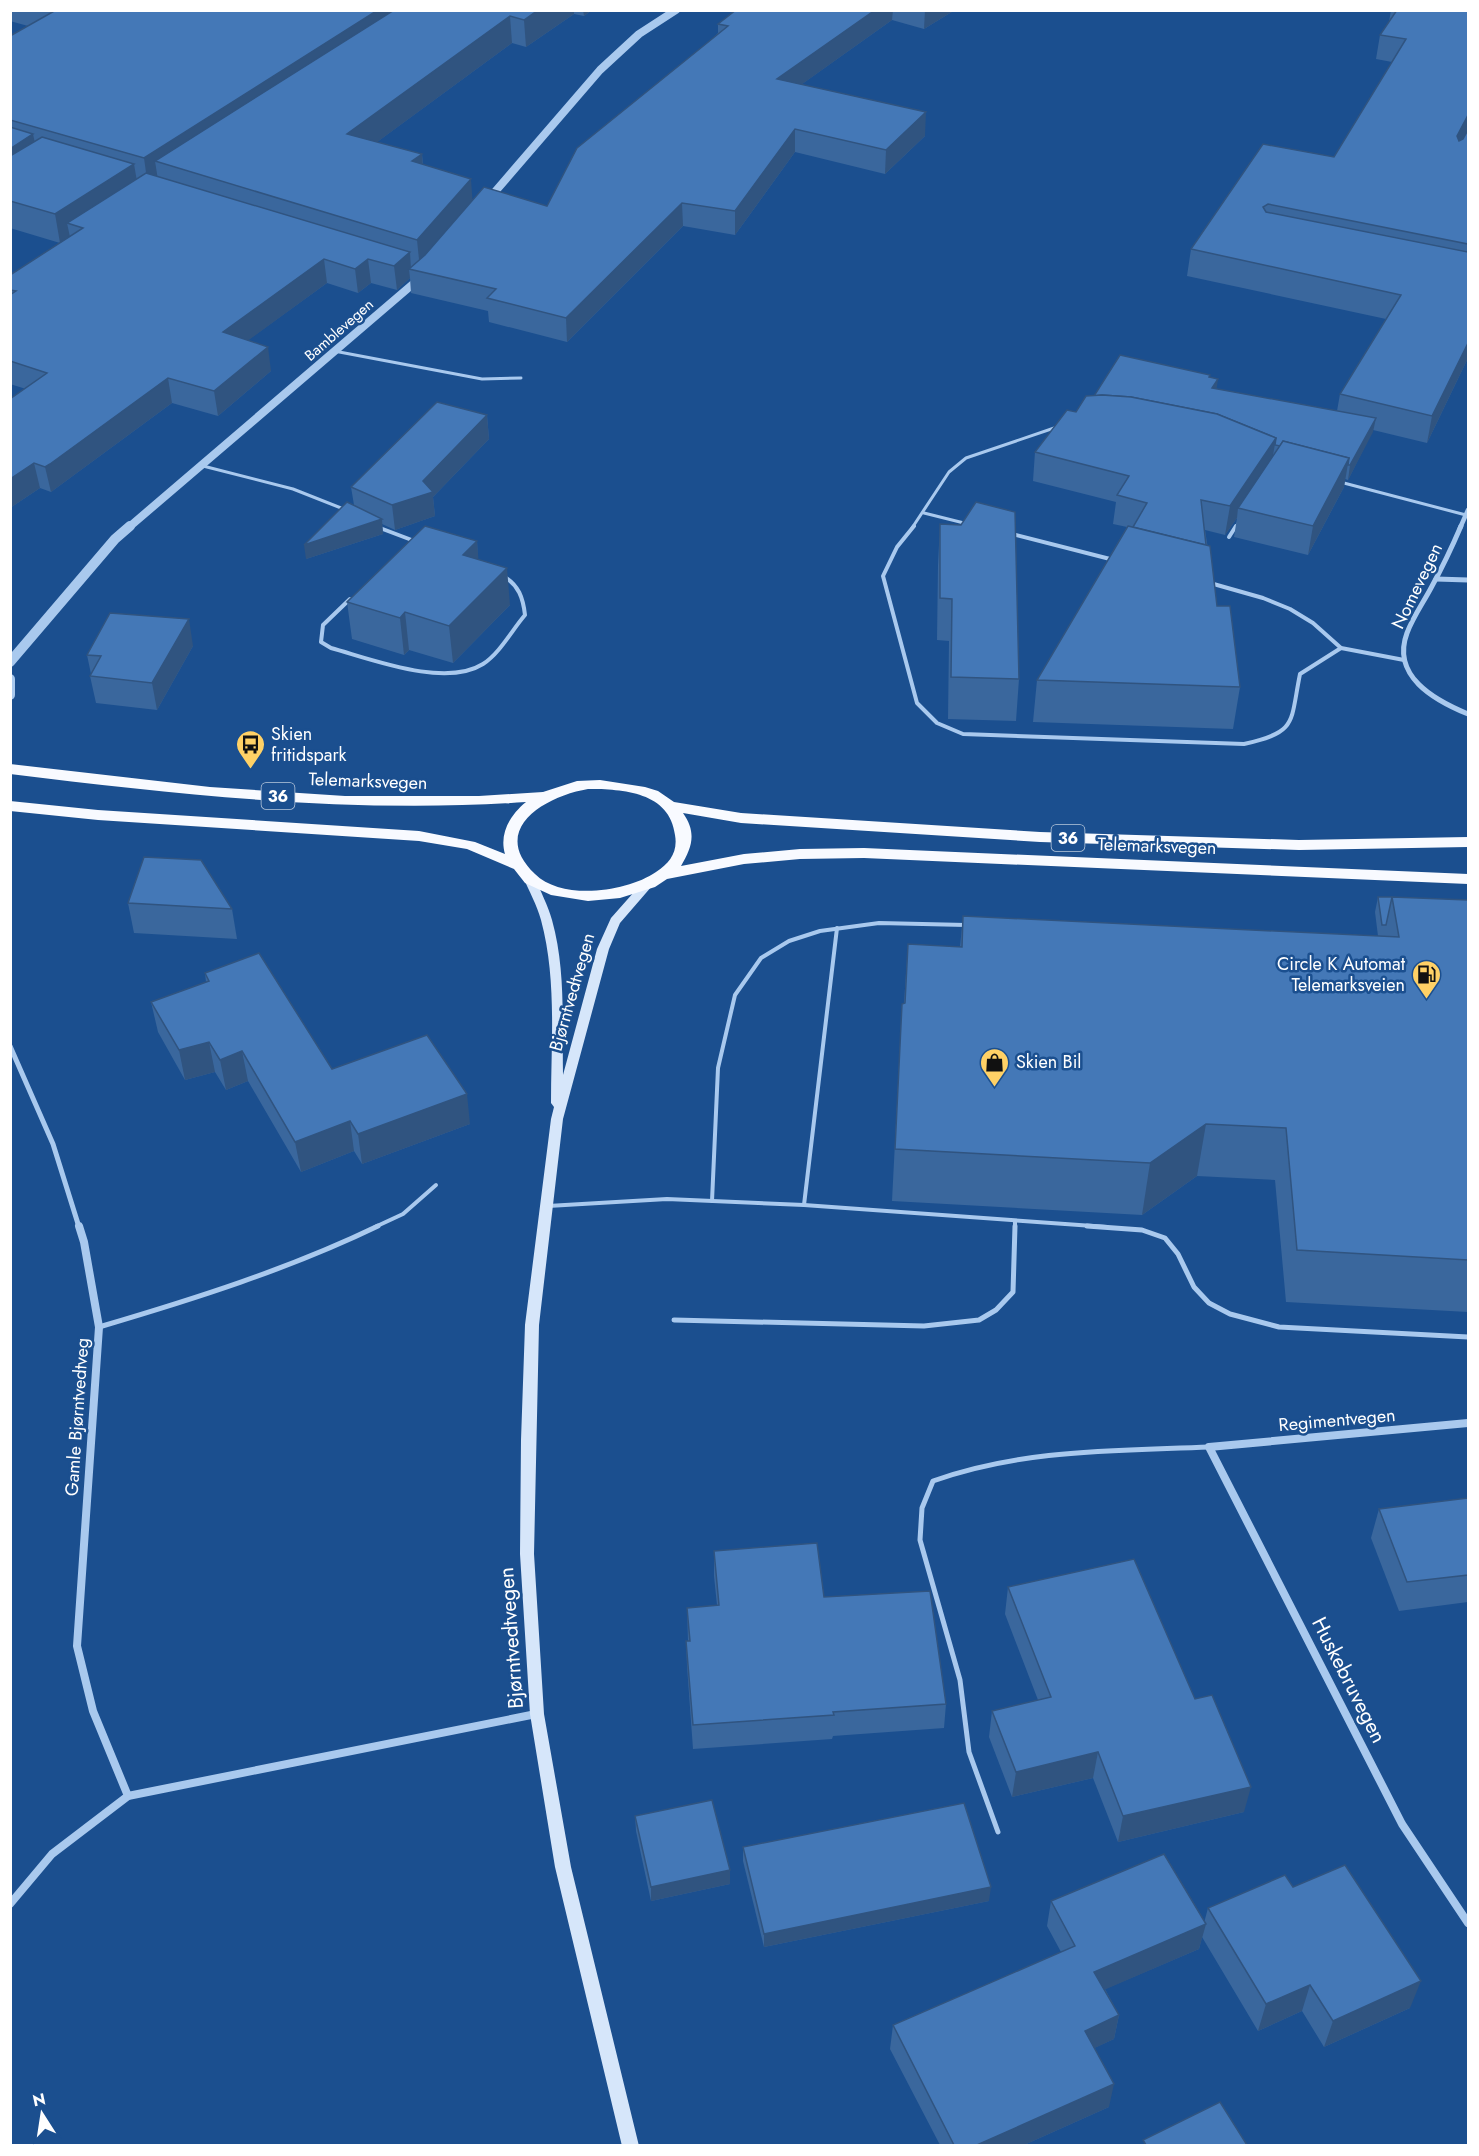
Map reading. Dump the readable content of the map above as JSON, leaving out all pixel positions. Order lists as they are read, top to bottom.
{
  "streets": {
    "highway": ["Telemarksvegen", "36"],
    "main road": ["Bjørntvedtvegen"],
    "street": [
      "Bamblevegen",
      "Nomevegen",
      "Gamle Bjørntvedtveg",
      "Regimentvegen",
      "Huskebruvegen"
    ]
  },
  "crossings": [
    ["Telemarksvegen", "Bjørntvedtvegen"],
    ["Regimentvegen", "Huskebruvegen"]
  ],
  "places": {
    "bus stop": ["Skien fritidspark"],
    "fuel station": ["Circle K Automat Telemarksveien"],
    "shop": ["Skien Bil"]
  },
  "north": "top"
}
